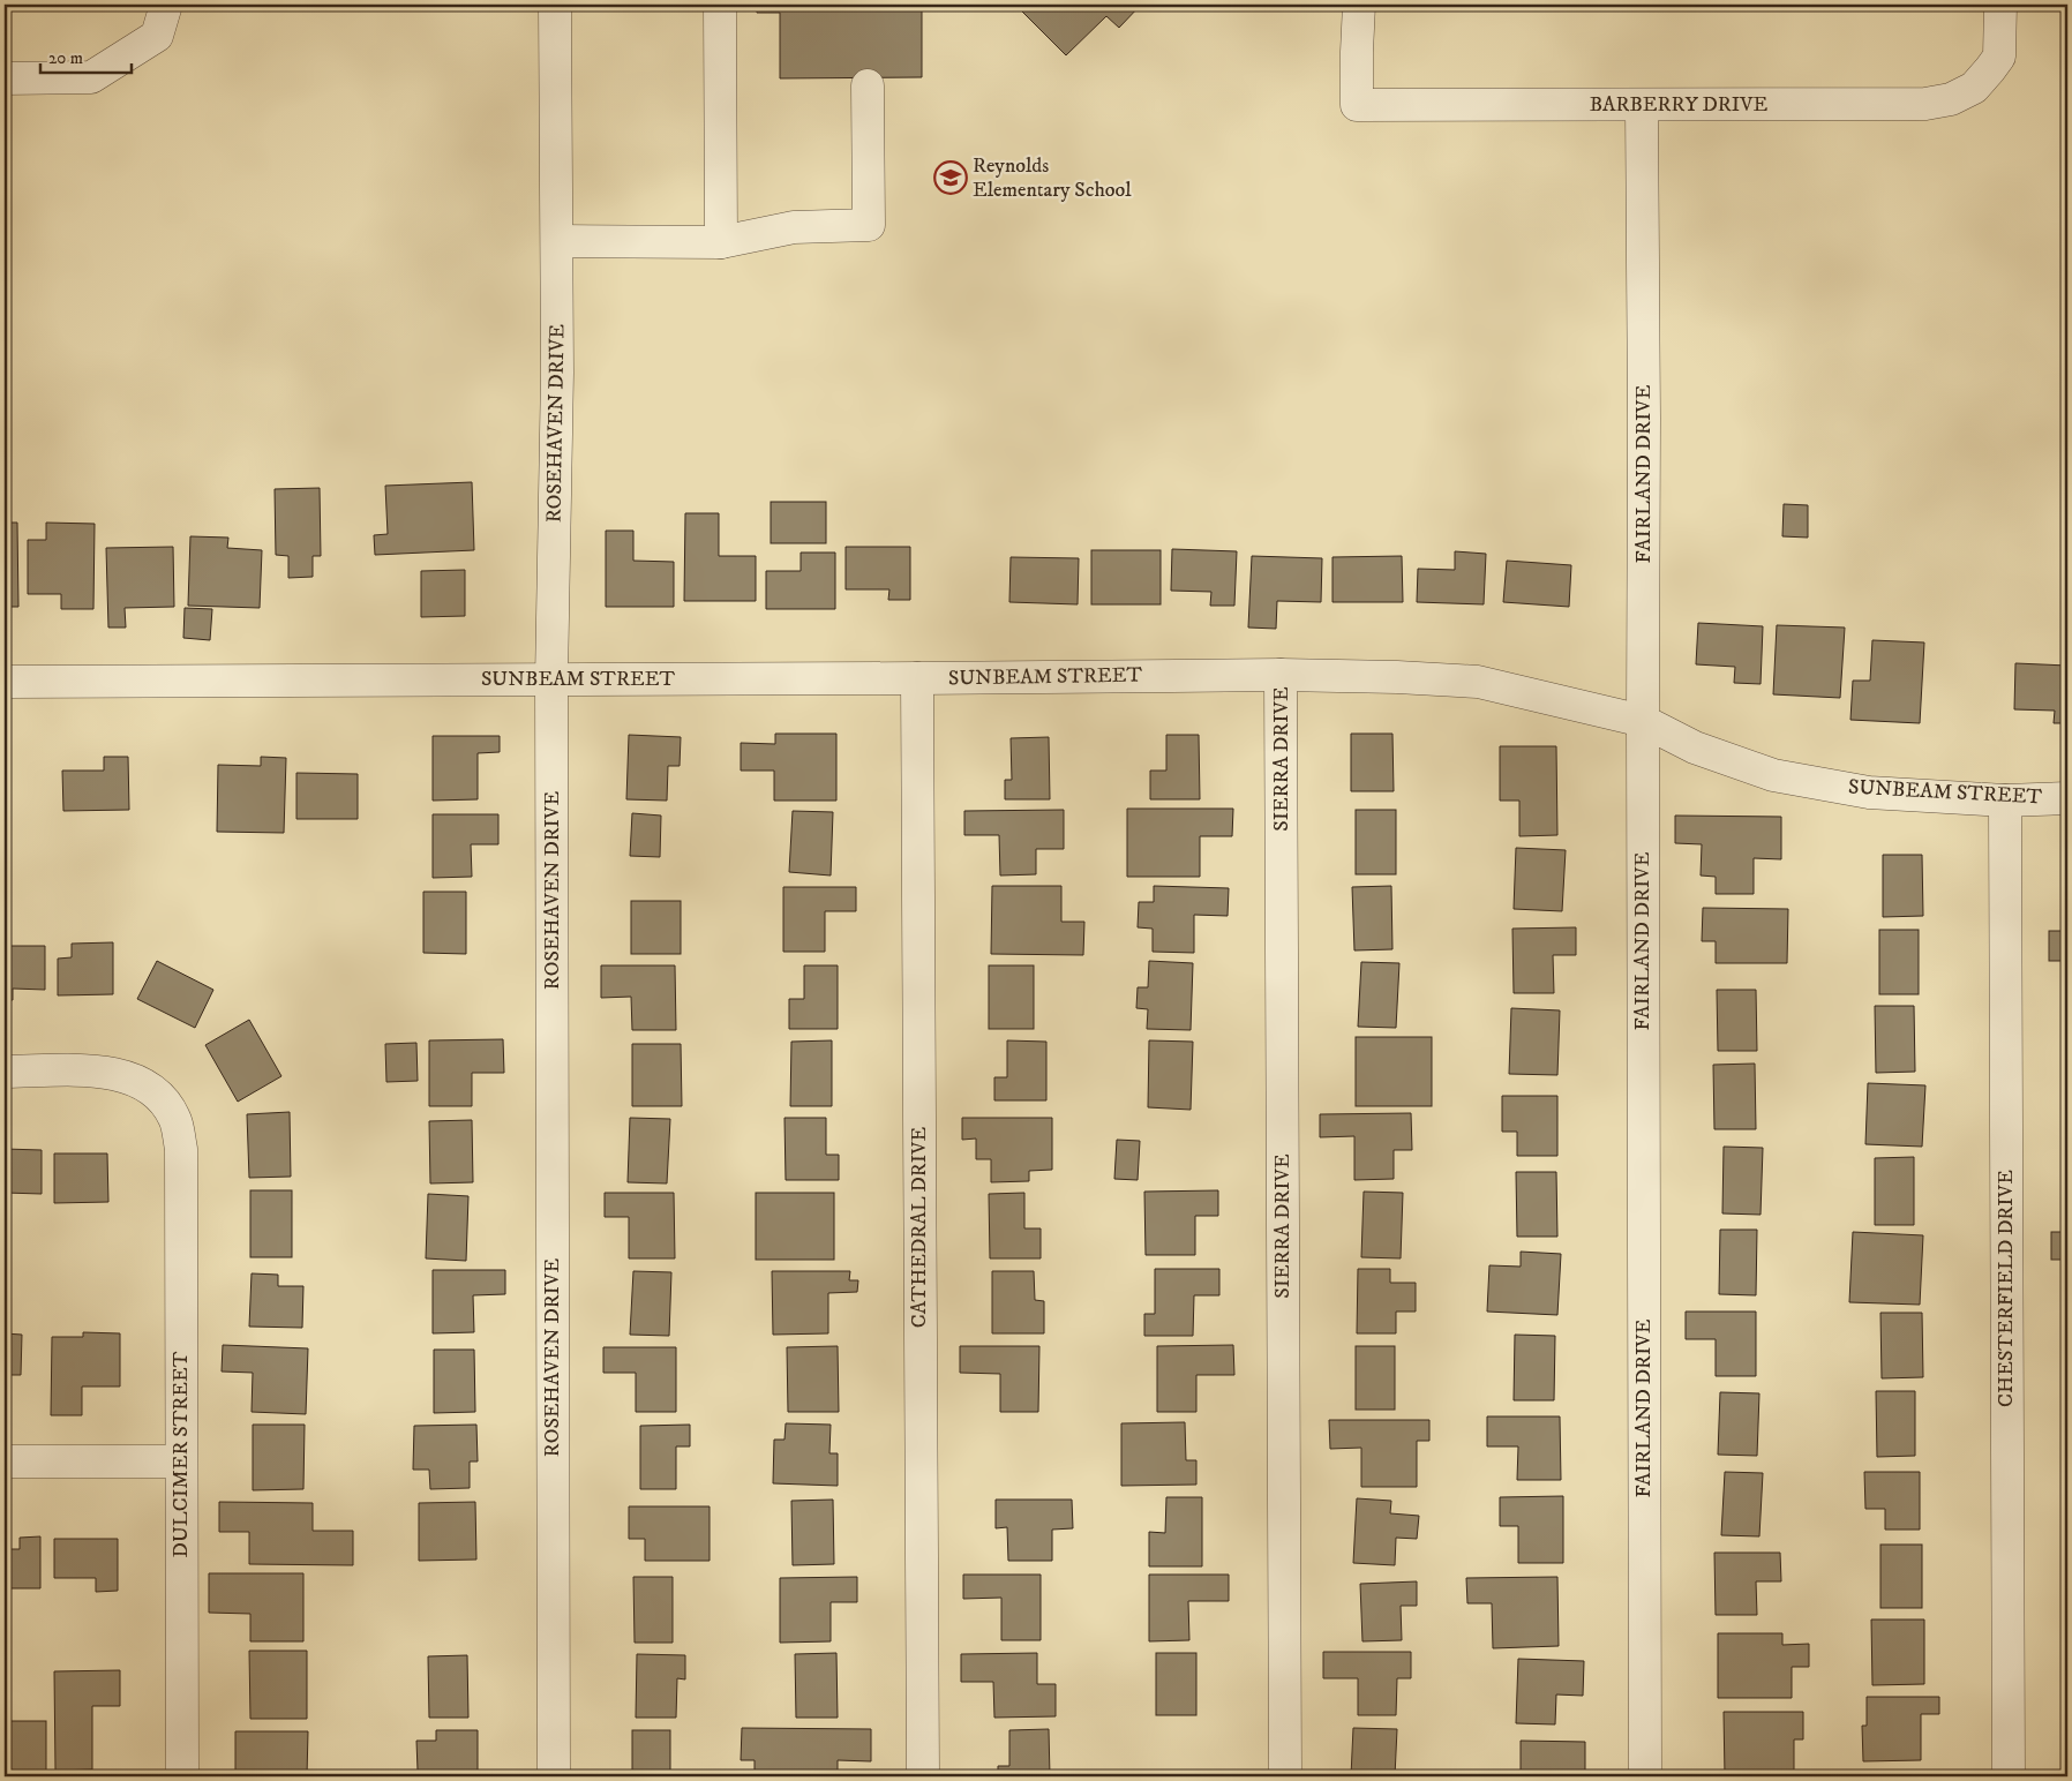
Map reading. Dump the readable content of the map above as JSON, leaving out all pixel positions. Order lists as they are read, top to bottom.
{
  "streets": {
    "street": [
      "BARBERRY DRIVE",
      "ROSEHAVEN DRIVE",
      "FAIRLAND DRIVE",
      "SUNBEAM STREET",
      "SIERRA DRIVE",
      "CATHEDRAL DRIVE",
      "CHESTERFIELD DRIVE",
      "DULCIMER STREET"
    ]
  },
  "crossings": [
    ["BARBERRY DRIVE", "FAIRLAND DRIVE"],
    ["ROSEHAVEN DRIVE", "SUNBEAM STREET"],
    ["FAIRLAND DRIVE", "SUNBEAM STREET"],
    ["SUNBEAM STREET", "SIERRA DRIVE"],
    ["SUNBEAM STREET", "CATHEDRAL DRIVE"],
    ["SUNBEAM STREET", "CHESTERFIELD DRIVE"]
  ],
  "places": {
    "school or university": ["Reynolds Elementary School"]
  },
  "scale_bar": "20 m"
}
